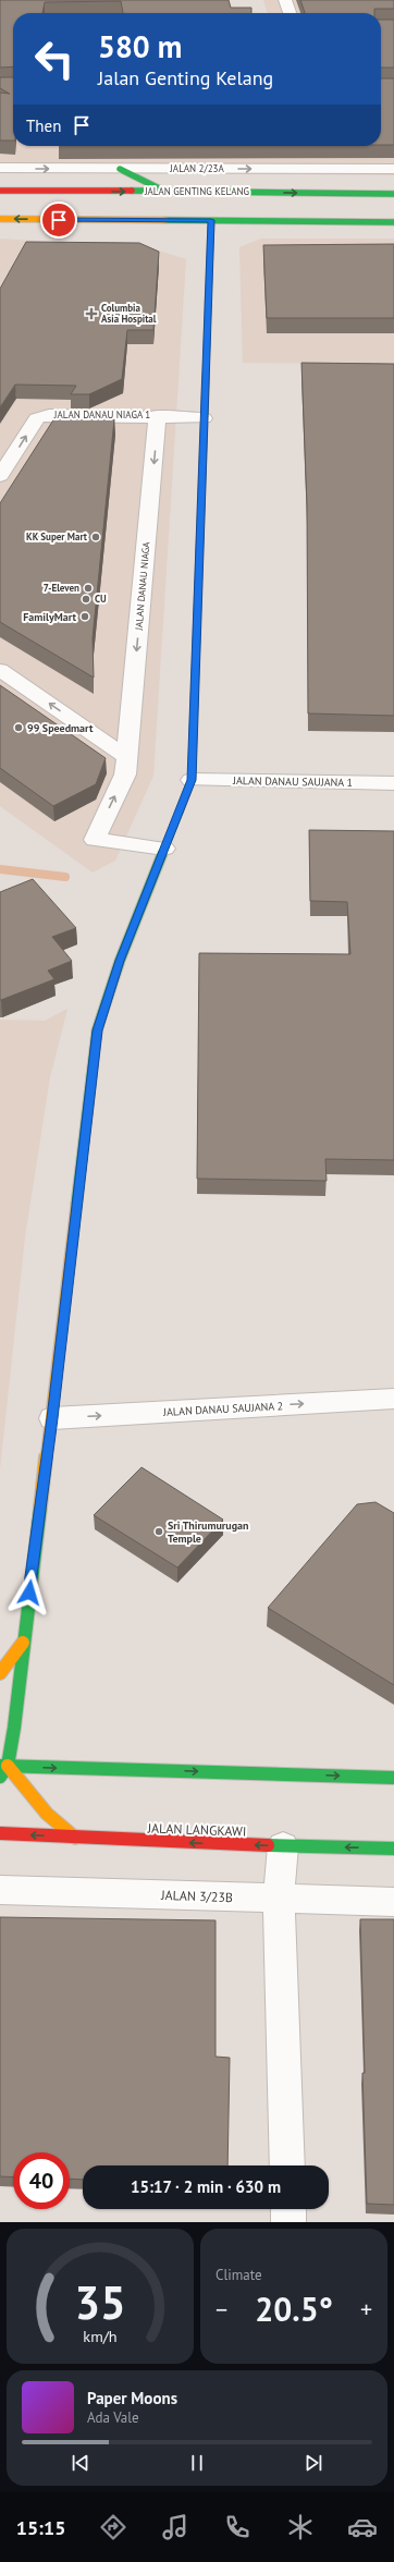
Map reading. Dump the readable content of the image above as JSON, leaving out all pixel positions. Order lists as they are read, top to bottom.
{
  "streets": {
    "street": [
      "JALAN 2/23A",
      "JALAN GENTING KELANG",
      "JALAN DANAU NIAGA 1",
      "JALAN DANAU NIAGA",
      "JALAN DANAU SAUJANA 1",
      "JALAN DANAU SAUJANA 2",
      "JALAN LANGKAWI",
      "JALAN 3/23B"
    ]
  },
  "crossings": [
    ["JALAN DANAU NIAGA 1", "JALAN DANAU NIAGA"]
  ],
  "one_way": ["JALAN DANAU SAUJANA 2"],
  "places": {
    "health": ["Columbia Asia Hospital"],
    "other": [
      "KK Super Mart",
      "7-Eleven",
      "CU",
      "FamilyMart",
      "99 Speedmart",
      "Sri Thirumurugan Temple"
    ]
  },
  "page": {
    "turn": ["580 m", "Jalan Genting Kelang"],
    "then": "Then",
    "limit": "40",
    "trip": "15:17 · 2 min · 630 m",
    "tile": "Climate",
    "heat": ["−", "20.5°", "+"],
    "song": ["Paper Moons", "Ada Vale"],
    "tabs": "15:15",
    "gauge": ["35", "km/h"]
  }
}
